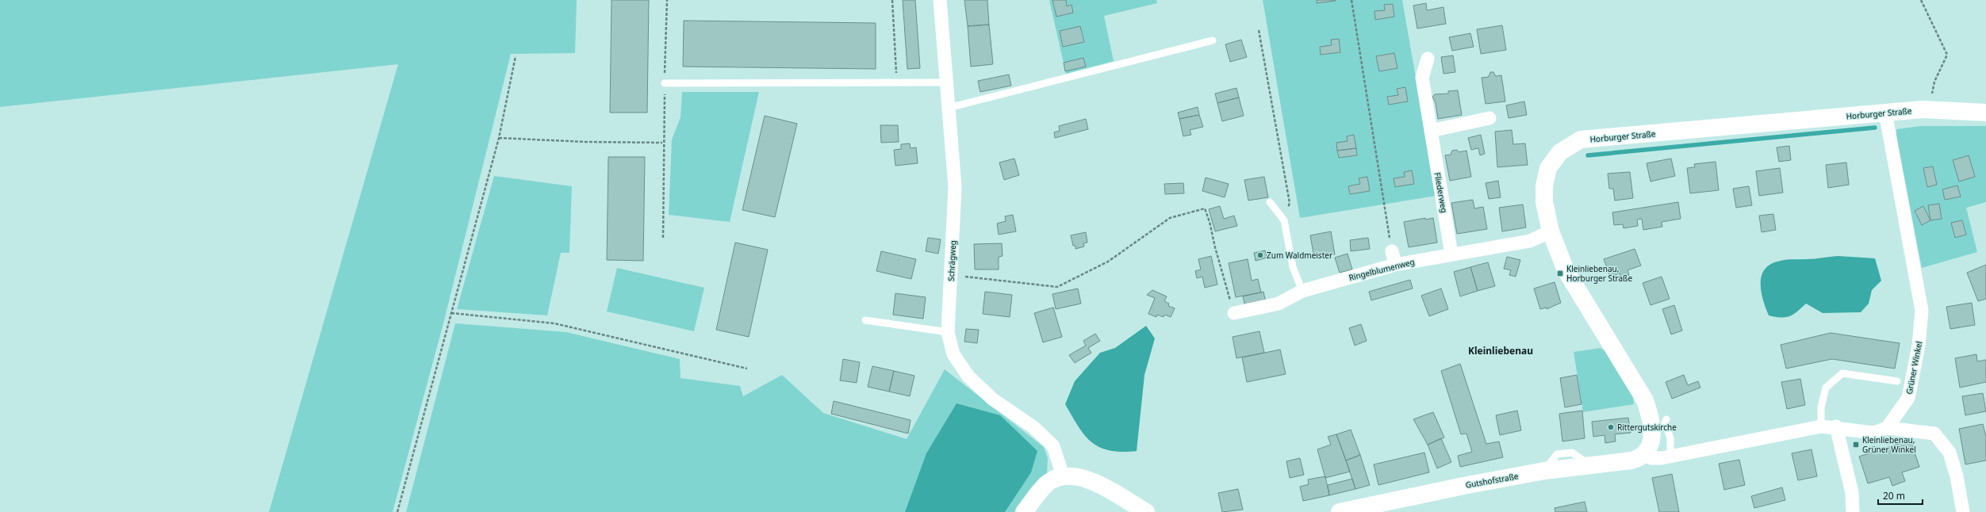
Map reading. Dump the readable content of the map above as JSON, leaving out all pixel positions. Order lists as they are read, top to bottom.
{
  "streets": {
    "street": [
      "Horburger Straße",
      "Fliederweg",
      "Schrägweg",
      "Ringelblumenweg",
      "Grüner Winkel",
      "Gutshofstraße"
    ]
  },
  "crossings": [
    ["Horburger Straße", "Ringelblumenweg"],
    ["Horburger Straße", "Grüner Winkel"],
    ["Horburger Straße", "Gutshofstraße"],
    ["Fliederweg", "Ringelblumenweg"]
  ],
  "districts": ["Kleinliebenau"],
  "places": {
    "other": ["Zum Waldmeister", "Rittergutskirche"],
    "transit": ["Kleinliebenau, Horburger Straße", "Kleinliebenau, Grüner Winkel"]
  },
  "scale_bar": "20 m"
}
